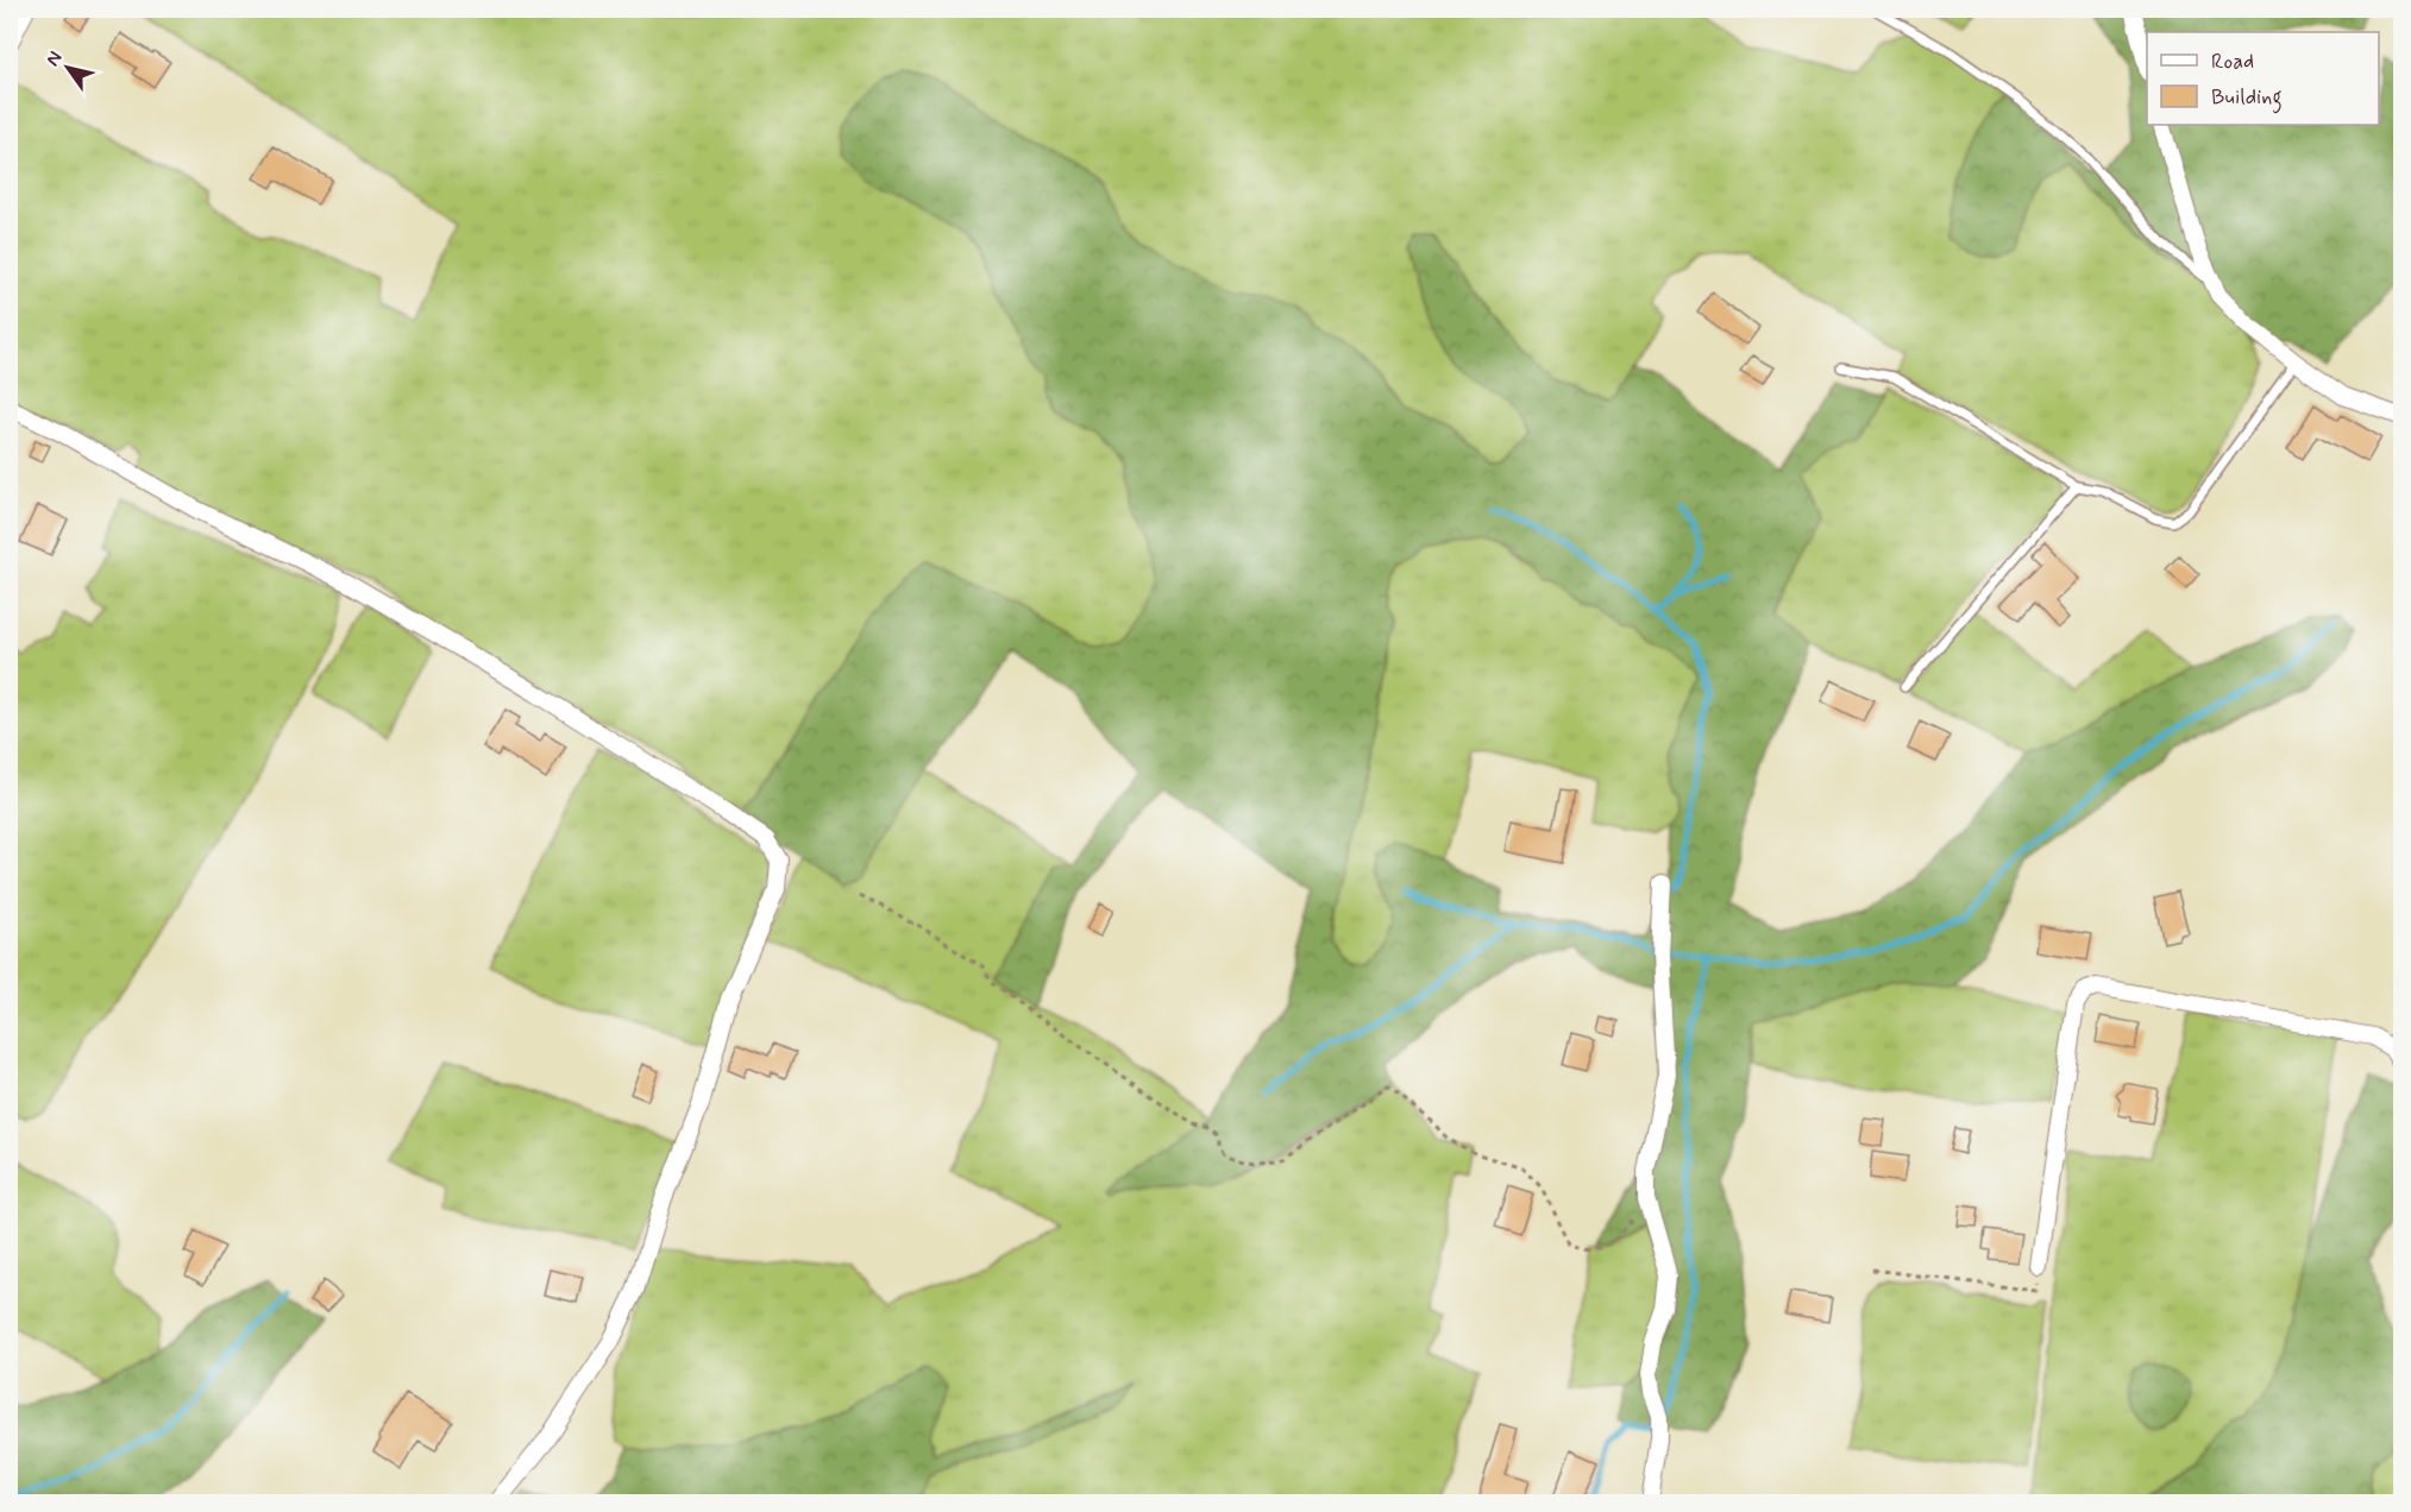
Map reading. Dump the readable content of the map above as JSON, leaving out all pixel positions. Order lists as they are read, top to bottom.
{
  "legend": ["Road", "Building"],
  "north": "top left"
}
